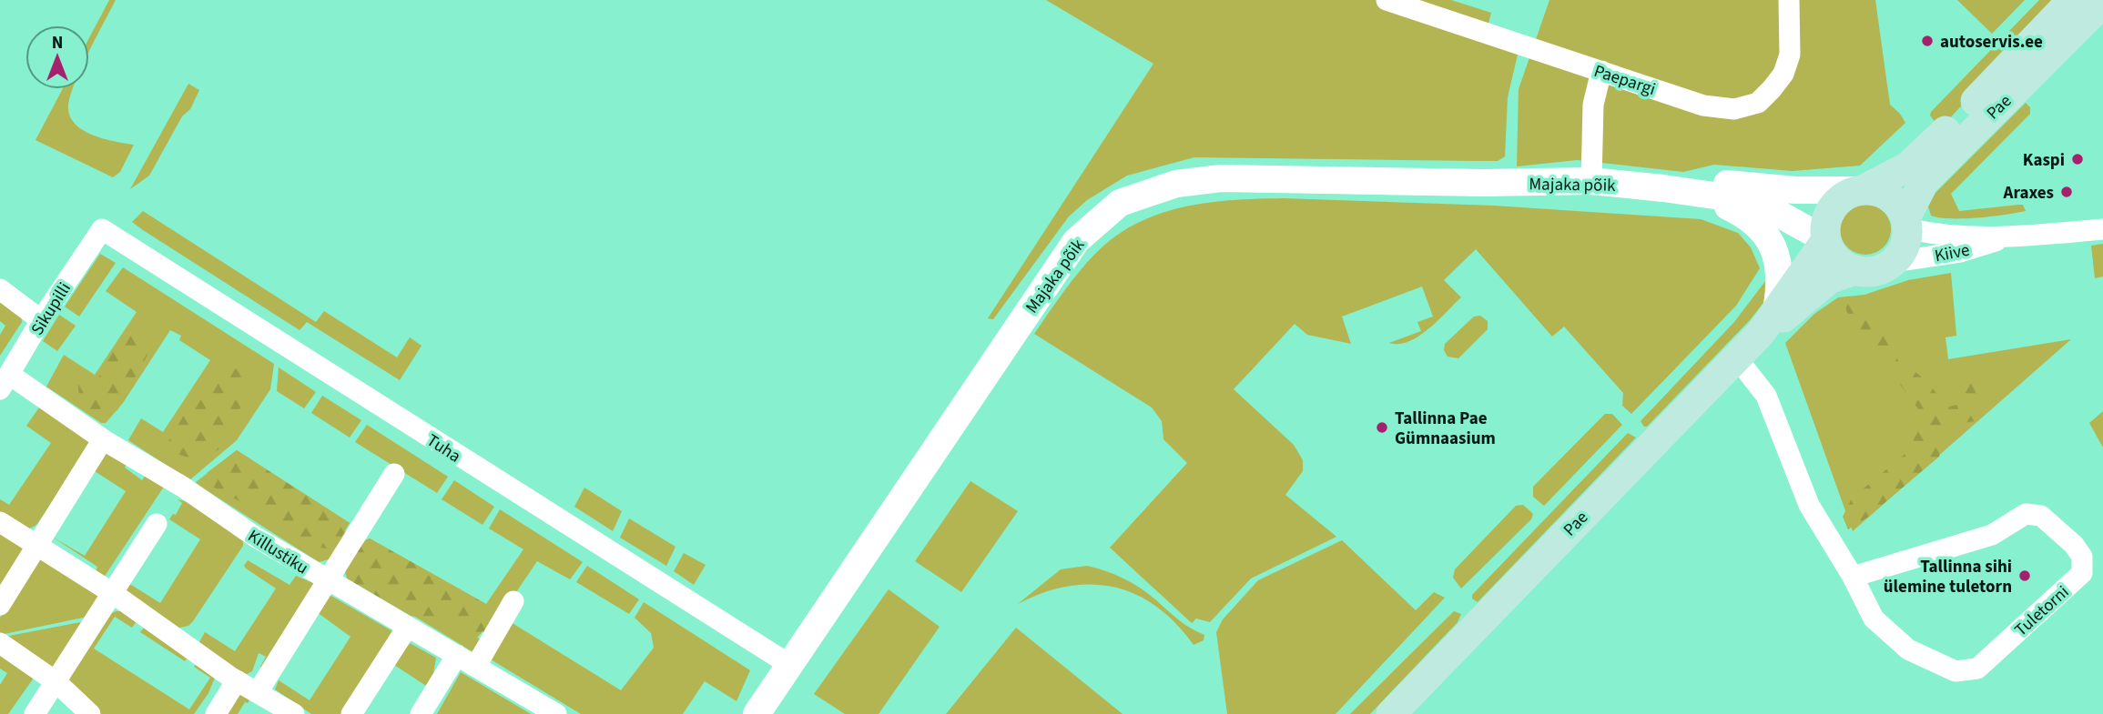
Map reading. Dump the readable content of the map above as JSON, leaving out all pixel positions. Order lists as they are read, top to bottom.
{
  "streets": {
    "main road": ["Pae"],
    "street": [
      "Paepargi",
      "Majaka põik",
      "Kiive",
      "Sikupilli",
      "Tuha",
      "Killustiku",
      "Tuletorni"
    ]
  },
  "crossings": [
    ["Pae", "Majaka põik"],
    ["Pae", "Kiive"],
    ["Pae", "Tuletorni"],
    ["Majaka põik", "Kiive"],
    ["Majaka põik", "Tuha"],
    ["Sikupilli", "Tuha"],
    ["Sikupilli", "Killustiku"]
  ],
  "places": [
    "autoservis.ee",
    "Kaspi",
    "Araxes",
    "Tallinna Pae Gümnaasium",
    "Tallinna sihi ülemine tuletorn"
  ],
  "north": "top"
}
